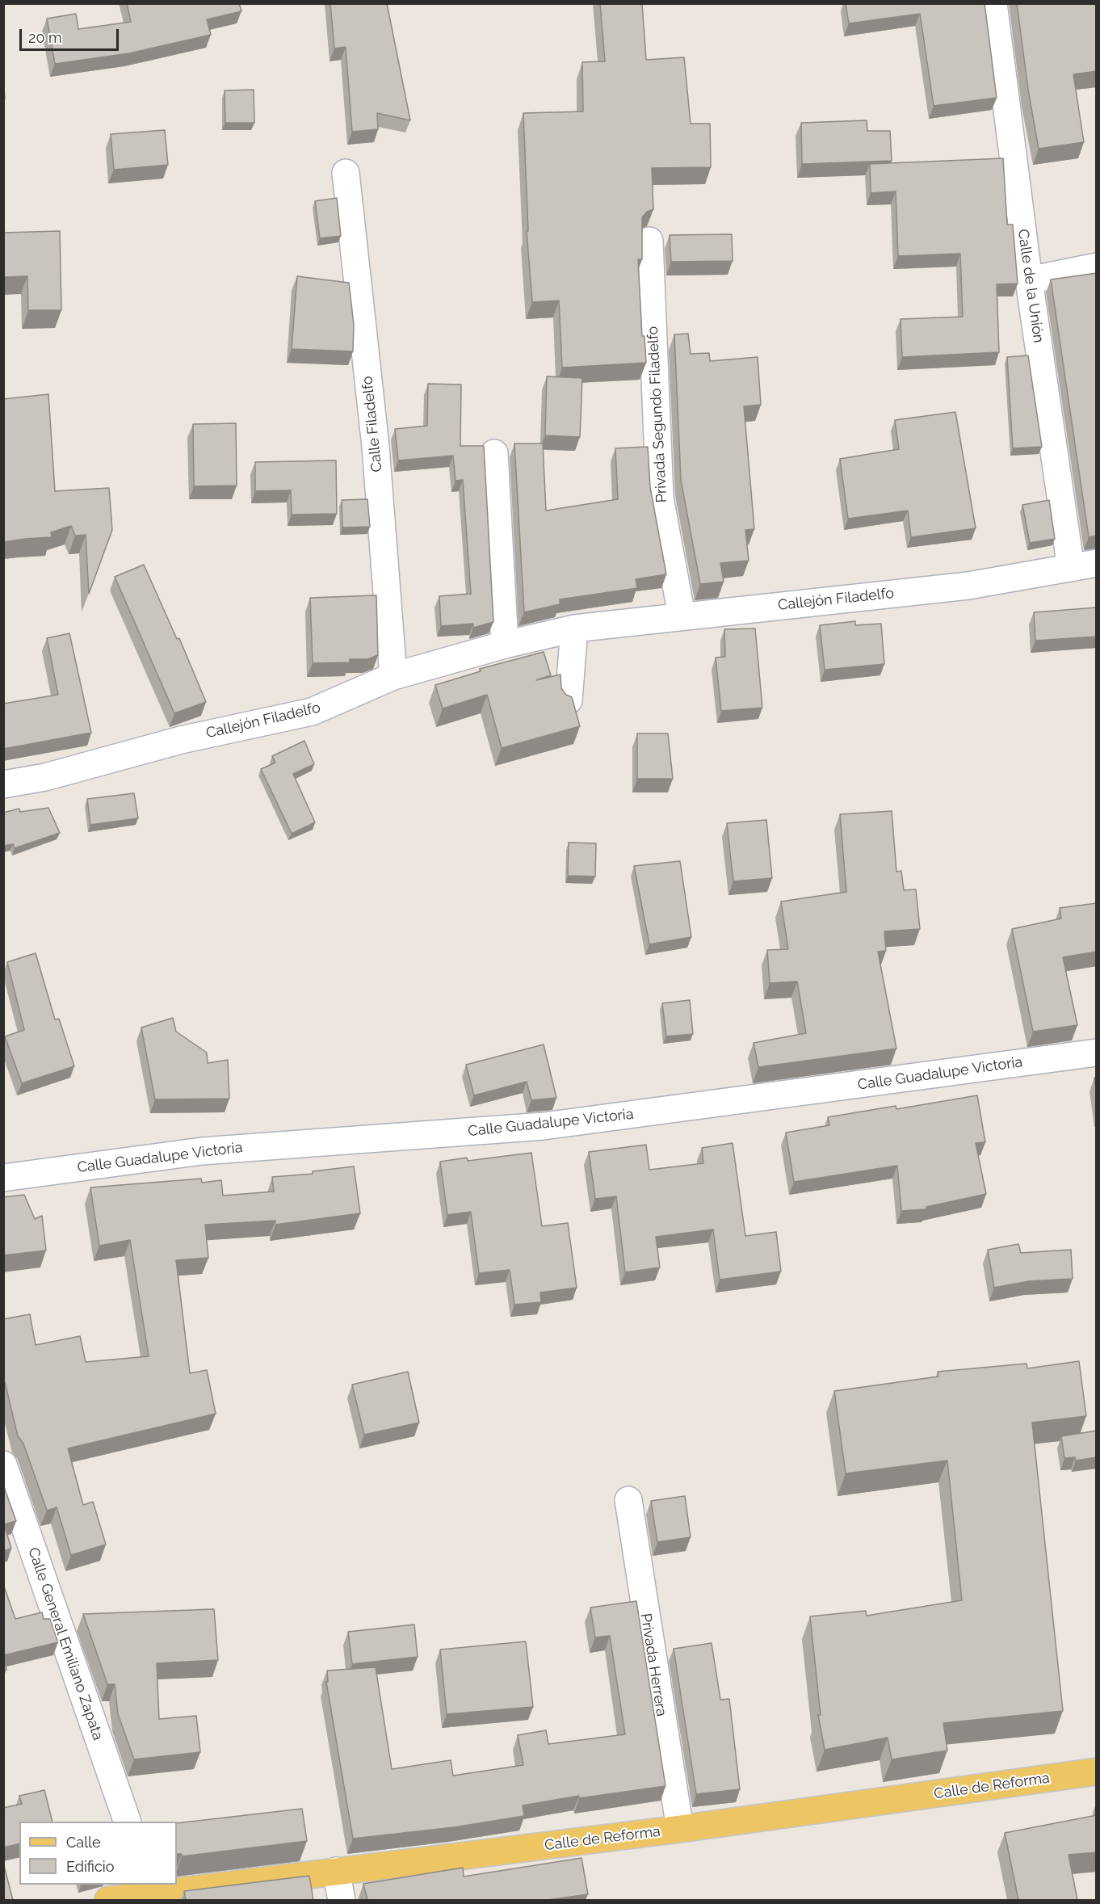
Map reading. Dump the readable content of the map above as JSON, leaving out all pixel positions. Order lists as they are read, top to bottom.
{
  "streets": {
    "main road": ["Calle de Reforma"],
    "street": [
      "Calle de la Unión",
      "Privada Segundo Filadelfo",
      "Calle Filadelfo",
      "Callejón Filadelfo",
      "Calle Guadalupe Victoria",
      "Calle General Emiliano Zapata",
      "Privada Herrera"
    ]
  },
  "crossings": [
    ["Calle de la Unión", "Callejón Filadelfo"],
    ["Privada Segundo Filadelfo", "Callejón Filadelfo"],
    ["Calle Filadelfo", "Callejón Filadelfo"],
    ["Privada Herrera", "Calle de Reforma"]
  ],
  "legend": ["Calle", "Edificio"],
  "scale_bar": "20 m"
}
